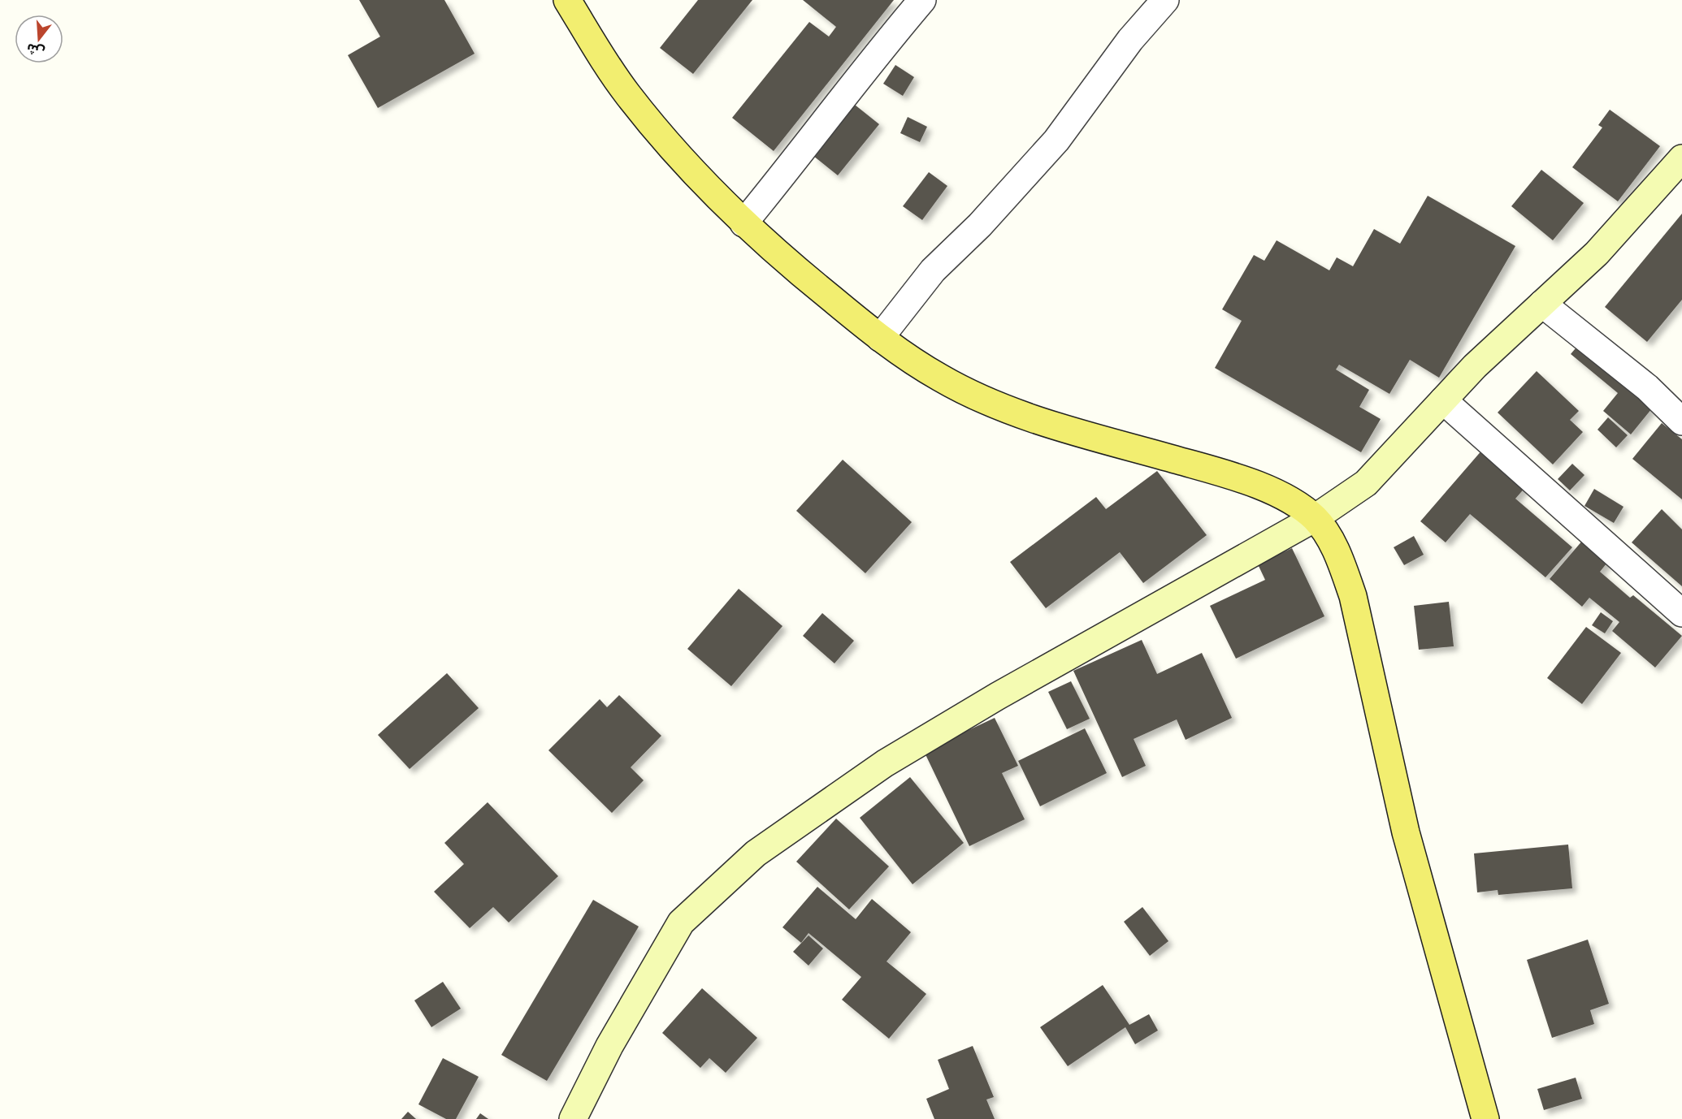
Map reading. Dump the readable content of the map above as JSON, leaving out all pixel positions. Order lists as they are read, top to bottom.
{
  "north": "bottom"
}
